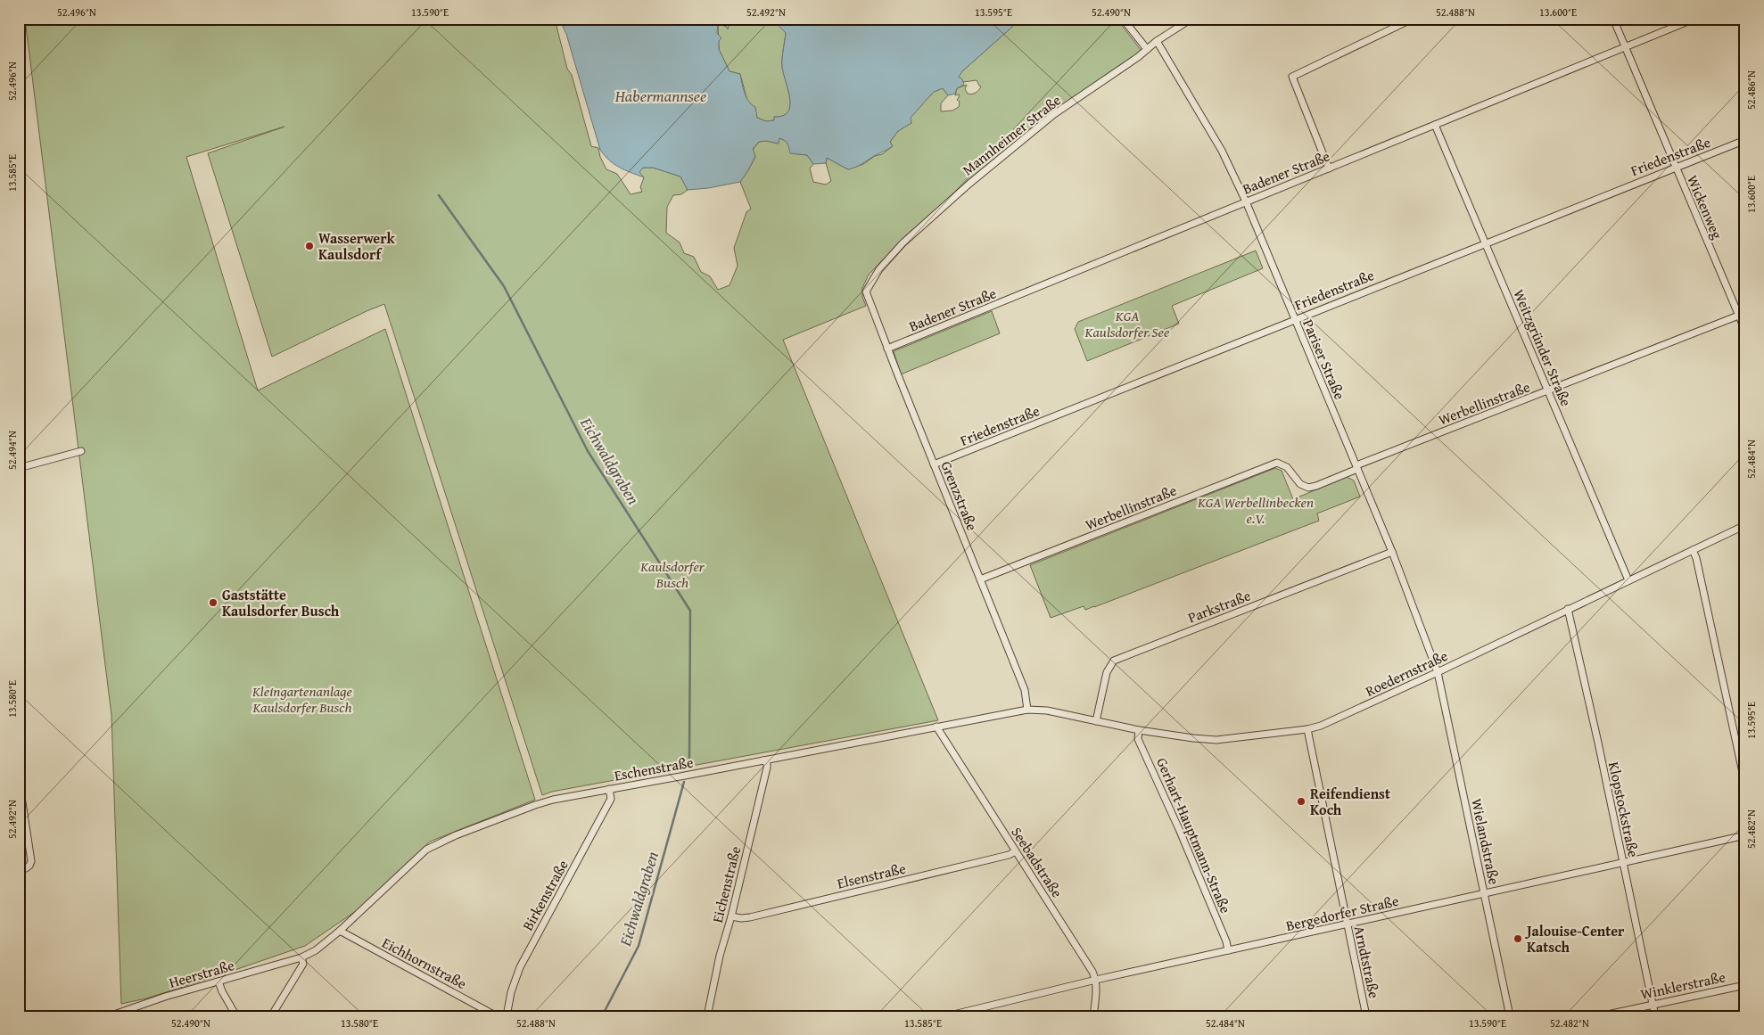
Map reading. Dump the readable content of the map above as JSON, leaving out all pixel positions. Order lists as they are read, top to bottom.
{
  "streets": {
    "street": [
      "Mannheimer Straße",
      "Friedenstraße",
      "Badener Straße",
      "Wickenweg",
      "Weitzgründer Straße",
      "Pariser Straße",
      "Werbellinstraße",
      "Grenzstraße",
      "Parkstraße",
      "Roedernstraße",
      "Eschenstraße",
      "Klopstockstraße",
      "Gerhart-Hauptmann-Straße",
      "Wielandstraße",
      "Seebadstraße",
      "Elsenstraße",
      "Eichenstraße",
      "Birkenstraße",
      "Bergedorfer Straße",
      "Arndtstraße",
      "Eichhornstraße",
      "Heerstraße",
      "Winklerstraße"
    ]
  },
  "crossings": [
    ["Mannheimer Straße", "Pariser Straße"],
    ["Mannheimer Straße", "Grenzstraße"],
    ["Friedenstraße", "Wickenweg"],
    ["Friedenstraße", "Weitzgründer Straße"],
    ["Friedenstraße", "Pariser Straße"],
    ["Friedenstraße", "Grenzstraße"],
    ["Badener Straße", "Wickenweg"],
    ["Badener Straße", "Weitzgründer Straße"],
    ["Badener Straße", "Pariser Straße"],
    ["Badener Straße", "Grenzstraße"],
    ["Wickenweg", "Werbellinstraße"],
    ["Weitzgründer Straße", "Werbellinstraße"],
    ["Weitzgründer Straße", "Roedernstraße"],
    ["Pariser Straße", "Werbellinstraße"],
    ["Pariser Straße", "Parkstraße"],
    ["Pariser Straße", "Roedernstraße"],
    ["Pariser Straße", "Wielandstraße"],
    ["Werbellinstraße", "Grenzstraße"],
    ["Grenzstraße", "Eschenstraße"],
    ["Parkstraße", "Roedernstraße"],
    ["Roedernstraße", "Eschenstraße"],
    ["Roedernstraße", "Klopstockstraße"],
    ["Roedernstraße", "Gerhart-Hauptmann-Straße"],
    ["Roedernstraße", "Wielandstraße"],
    ["Roedernstraße", "Arndtstraße"],
    ["Eschenstraße", "Seebadstraße"],
    ["Eschenstraße", "Eichenstraße"],
    ["Eschenstraße", "Birkenstraße"],
    ["Eschenstraße", "Eichhornstraße"],
    ["Eschenstraße", "Heerstraße"],
    ["Klopstockstraße", "Bergedorfer Straße"],
    ["Klopstockstraße", "Winklerstraße"],
    ["Gerhart-Hauptmann-Straße", "Bergedorfer Straße"],
    ["Wielandstraße", "Bergedorfer Straße"],
    ["Seebadstraße", "Elsenstraße"],
    ["Seebadstraße", "Bergedorfer Straße"],
    ["Elsenstraße", "Eichenstraße"],
    ["Bergedorfer Straße", "Arndtstraße"]
  ],
  "water": ["Habermannsee", "Eichwaldgraben"],
  "parks": [
    "KGA Kaulsdorfer See",
    "KGA Werbellinbecken e.V.",
    "Kaulsdorfer Busch",
    "Kleingartenanlage Kaulsdorfer Busch"
  ],
  "places": [
    "Wasserwerk Kaulsdorf",
    "Gaststätte Kaulsdorfer Busch",
    "Reifendienst Koch",
    "Jalouise-Center Katsch"
  ],
  "coordinates": [
    "52.496°N",
    "13.590°E",
    "52.492°N",
    "13.595°E",
    "52.490°N",
    "52.488°N",
    "13.600°E",
    "52.486°N",
    "13.585°E",
    "52.494°N",
    "52.484°N",
    "13.580°E",
    "52.482°N"
  ]
}
